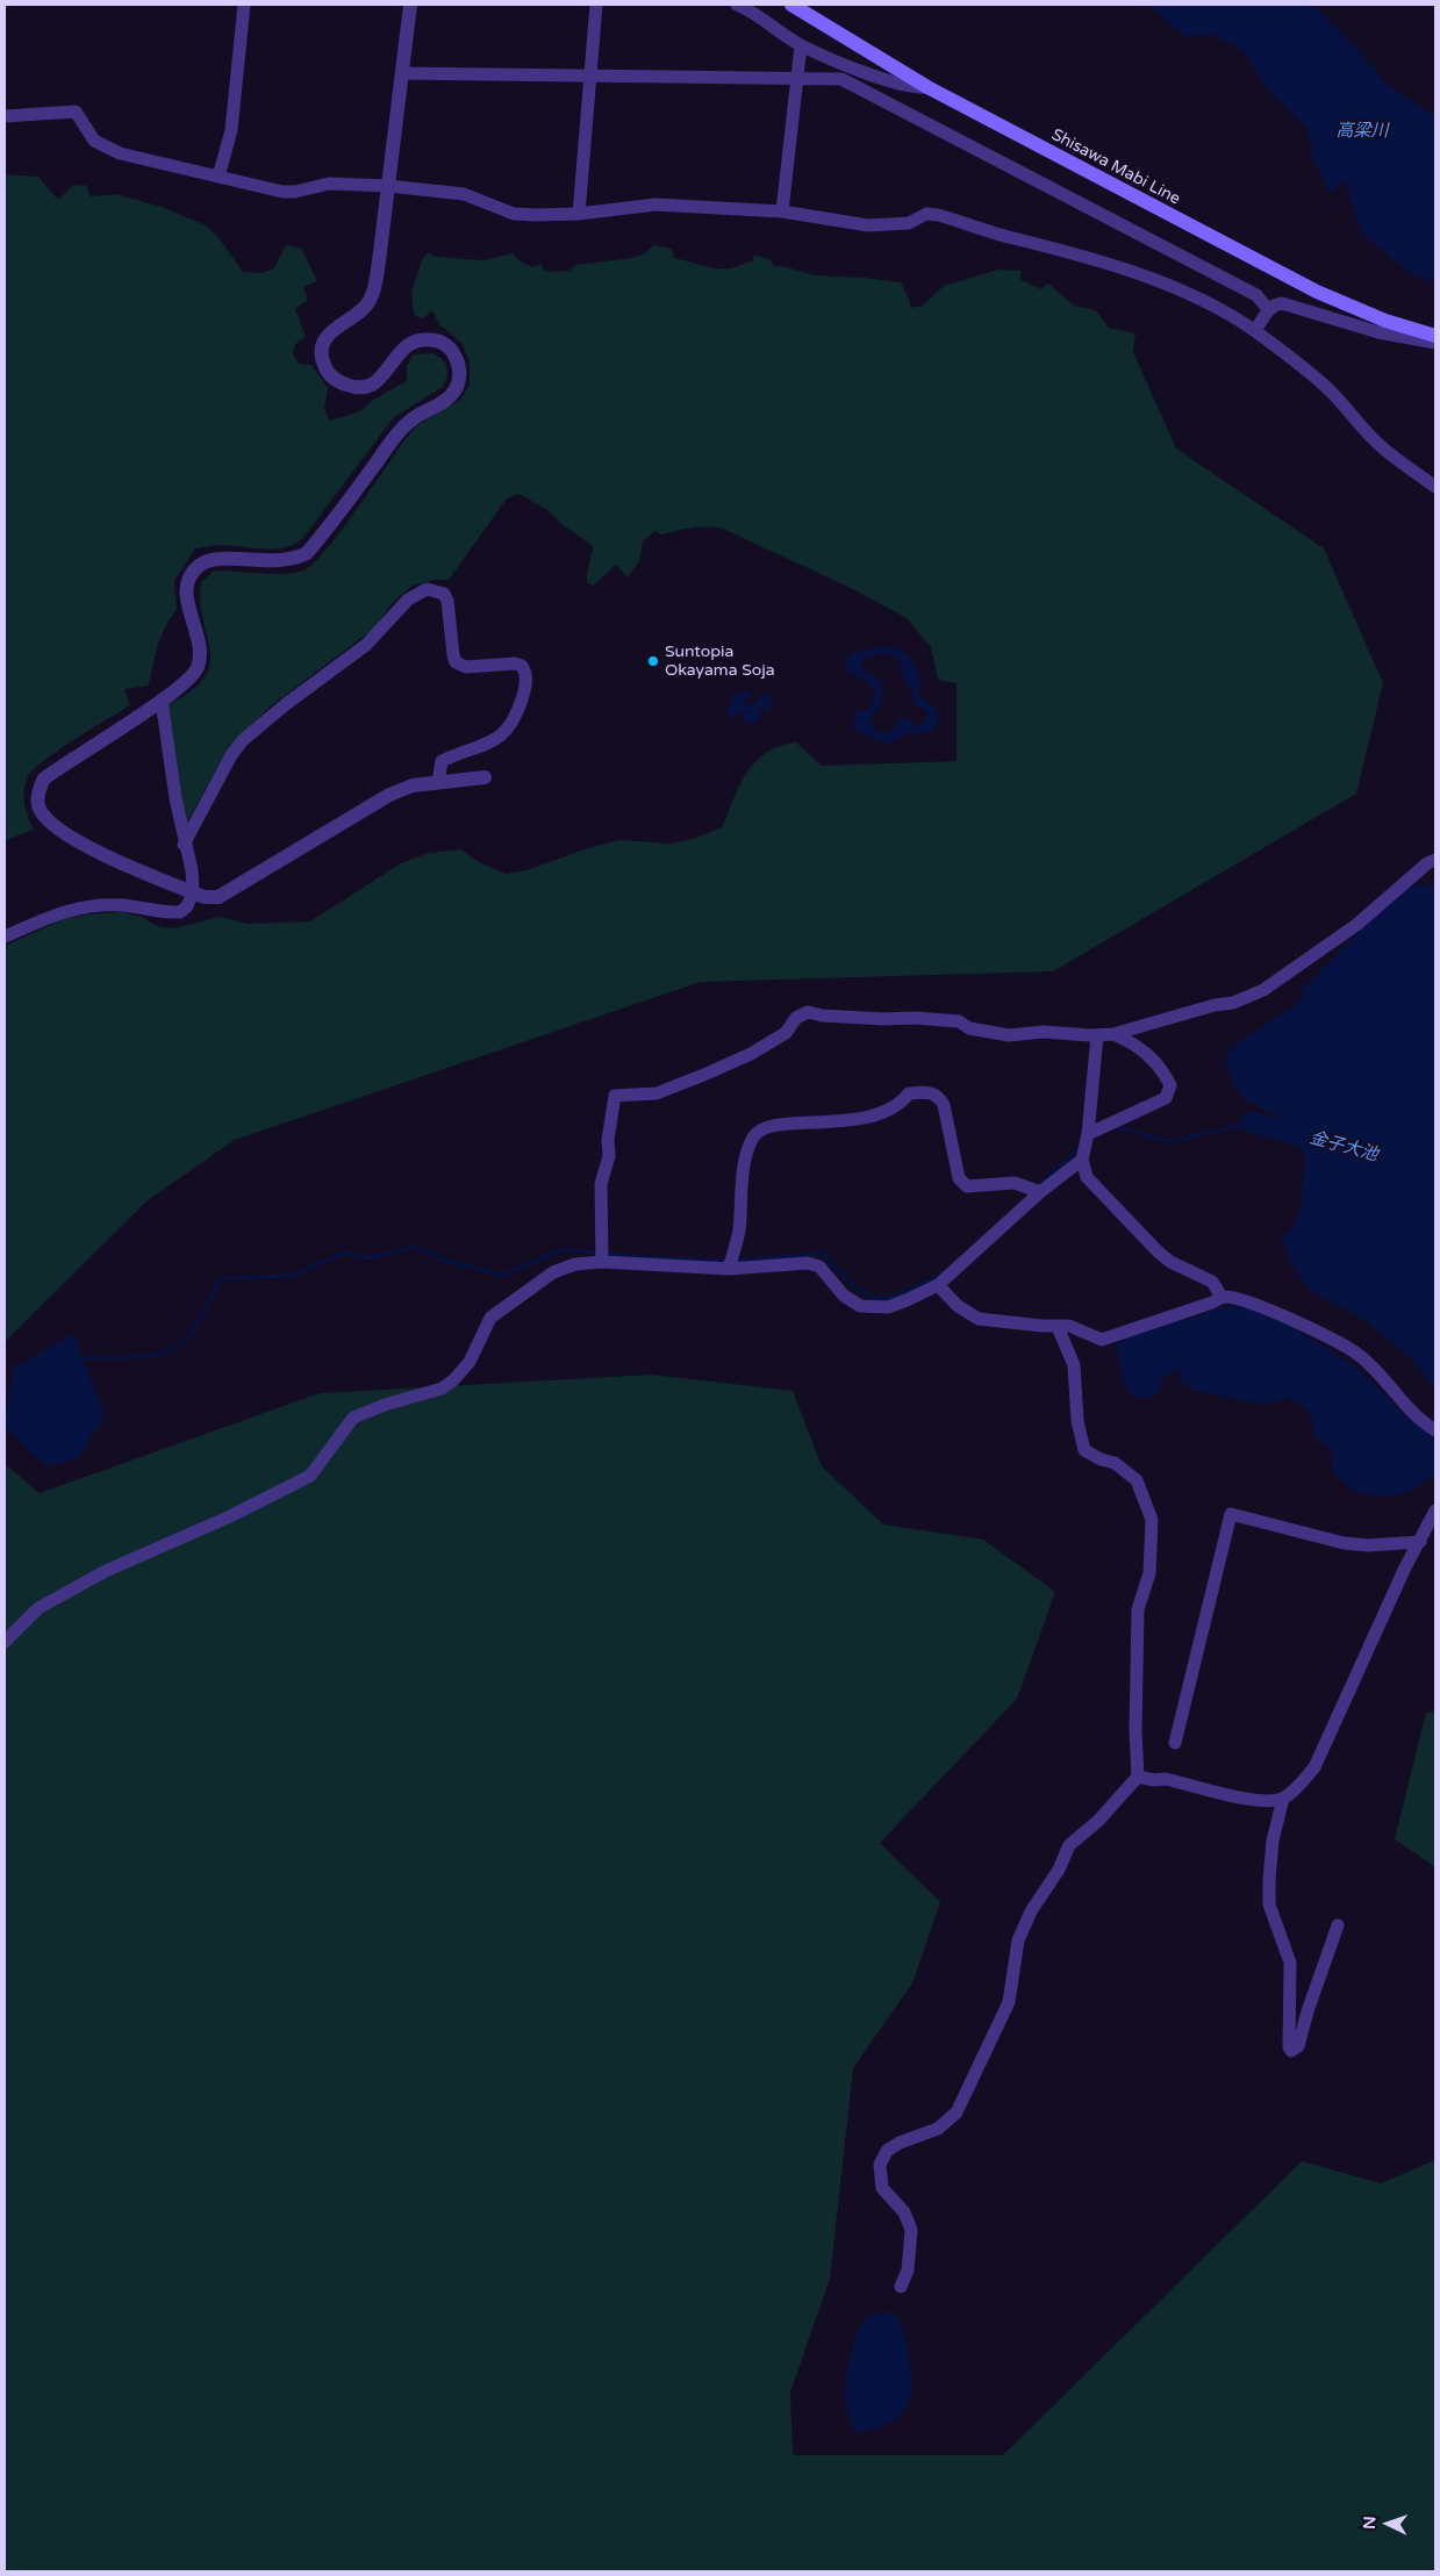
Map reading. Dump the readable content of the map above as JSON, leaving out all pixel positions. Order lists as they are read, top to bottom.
{
  "streets": {
    "main road": ["Shisawa Mabi Line"]
  },
  "water": ["高梁川", "金子大池"],
  "places": ["Suntopia Okayama Soja"],
  "north": "left"
}
